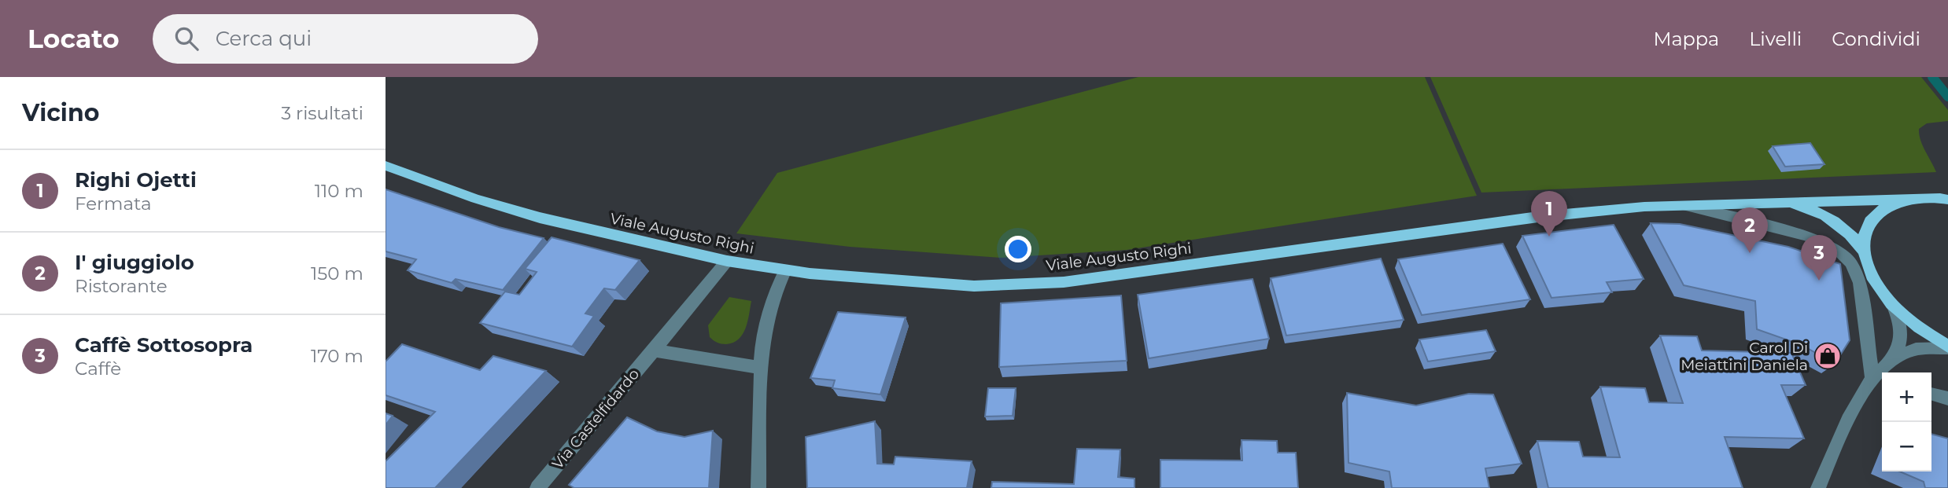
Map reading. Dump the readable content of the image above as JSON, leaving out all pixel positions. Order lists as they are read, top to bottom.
{
  "streets": {
    "main road": ["Viale Augusto Righi"],
    "street": ["Via Castelfidardo"]
  },
  "crossings": [
    ["Viale Augusto Righi", "Via Castelfidardo"]
  ],
  "places": {
    "shop": ["Carol Di Meiattini Daniela"]
  },
  "page": {
    "header": "Locato",
    "search": "Cerca qui",
    "nav": ["Mappa", "Livelli", "Condividi"],
    "heading": ["Vicino", "3 risultati"],
    "list": [
      {
        "mark": "1",
        "name": "Righi Ojetti",
        "note": "Fermata",
        "value": "110 m"
      },
      {
        "mark": "2",
        "name": "I' giuggiolo",
        "note": "Ristorante",
        "value": "150 m"
      },
      {
        "mark": "3",
        "name": "Caffè Sottosopra",
        "note": "Caffè",
        "value": "170 m"
      }
    ],
    "pins": ["1", "2", "3"],
    "map_buttons": ["+", "−"]
  }
}
